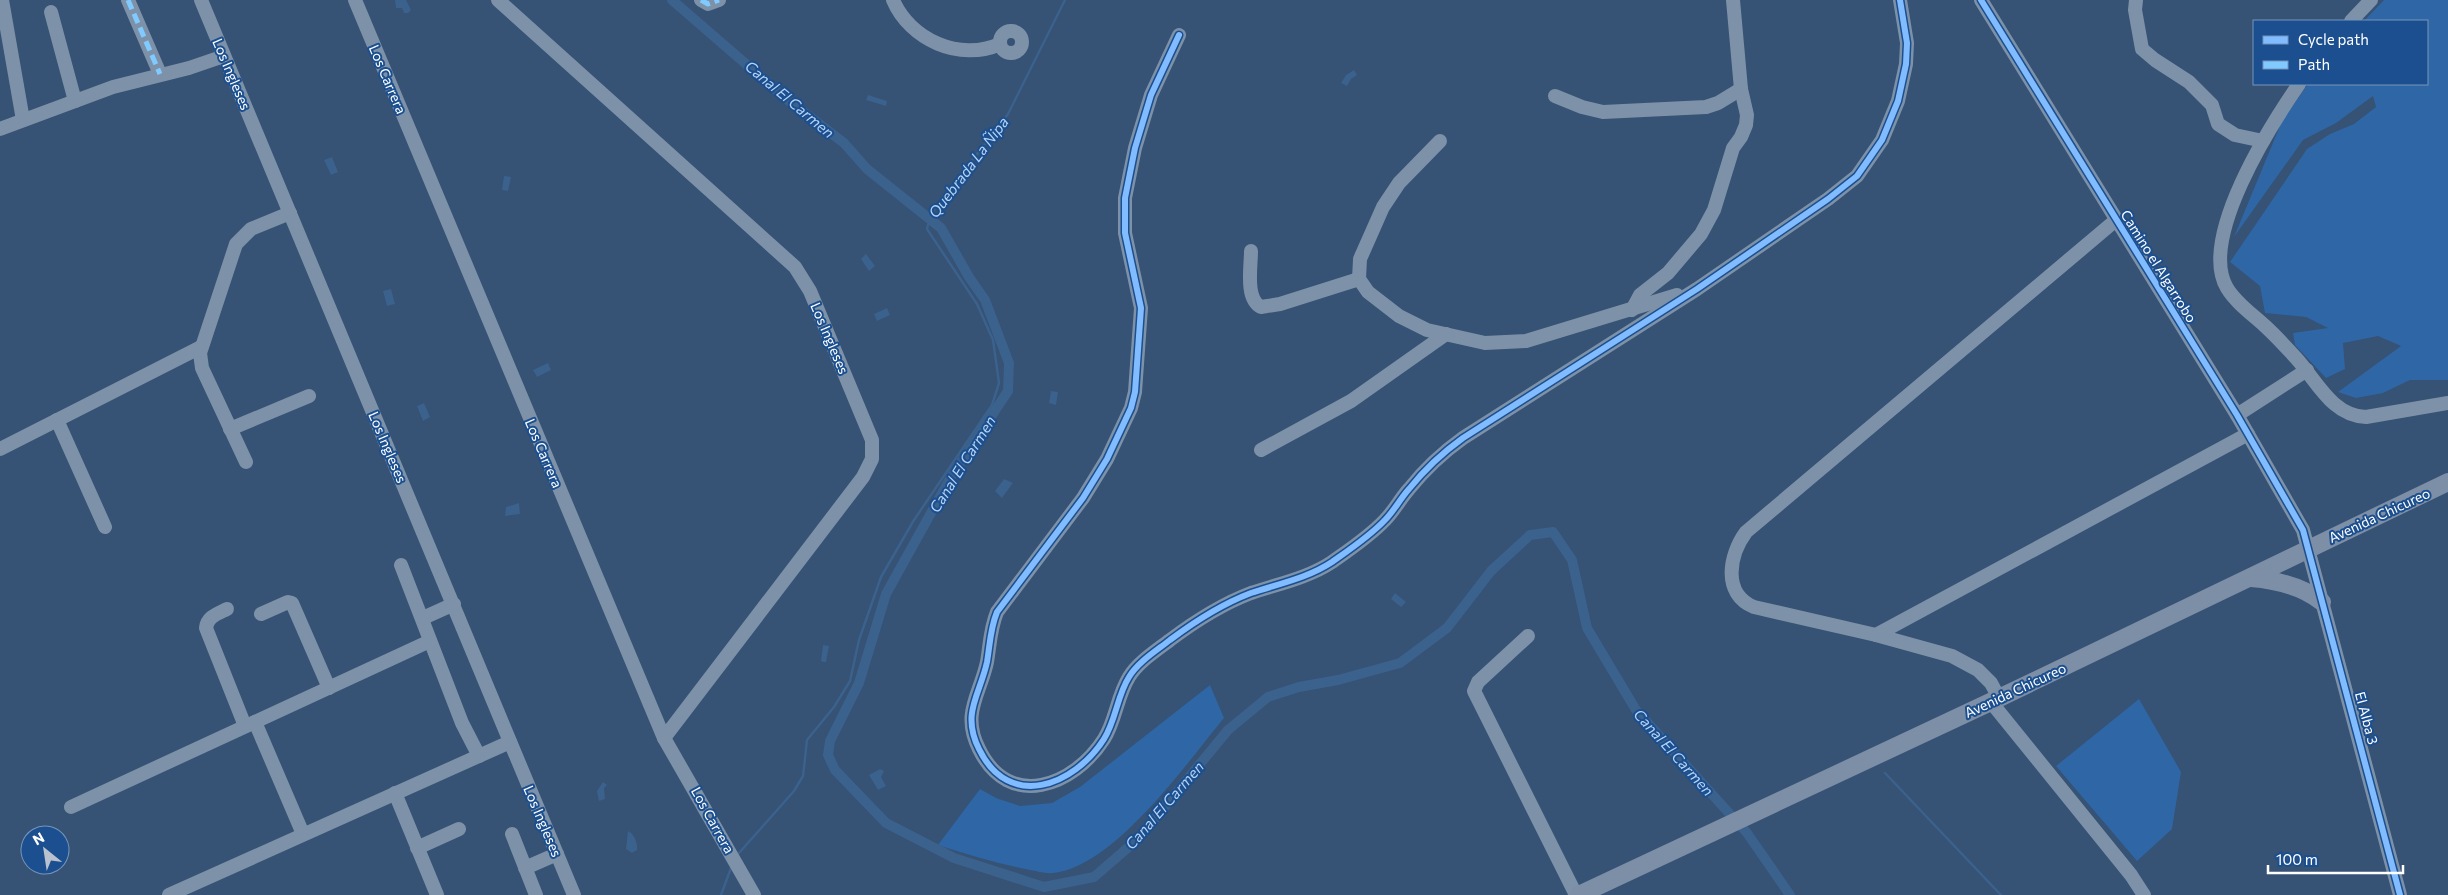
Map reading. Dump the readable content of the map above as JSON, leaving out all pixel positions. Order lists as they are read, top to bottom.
{
  "streets": {
    "main road": ["Avenida Chicureo"],
    "street": [
      "Los Ingleses",
      "Los Carrera",
      "Camino el Algarrobo",
      "El Alba 3"
    ]
  },
  "crossings": [
    ["Los Ingleses", "Los Carrera"],
    ["Camino el Algarrobo", "Avenida Chicureo"]
  ],
  "water": ["Canal El Carmen", "Quebrada La Ñipa"],
  "legend": ["Cycle path", "Path"],
  "scale_bar": "100 m",
  "north": "top left"
}
